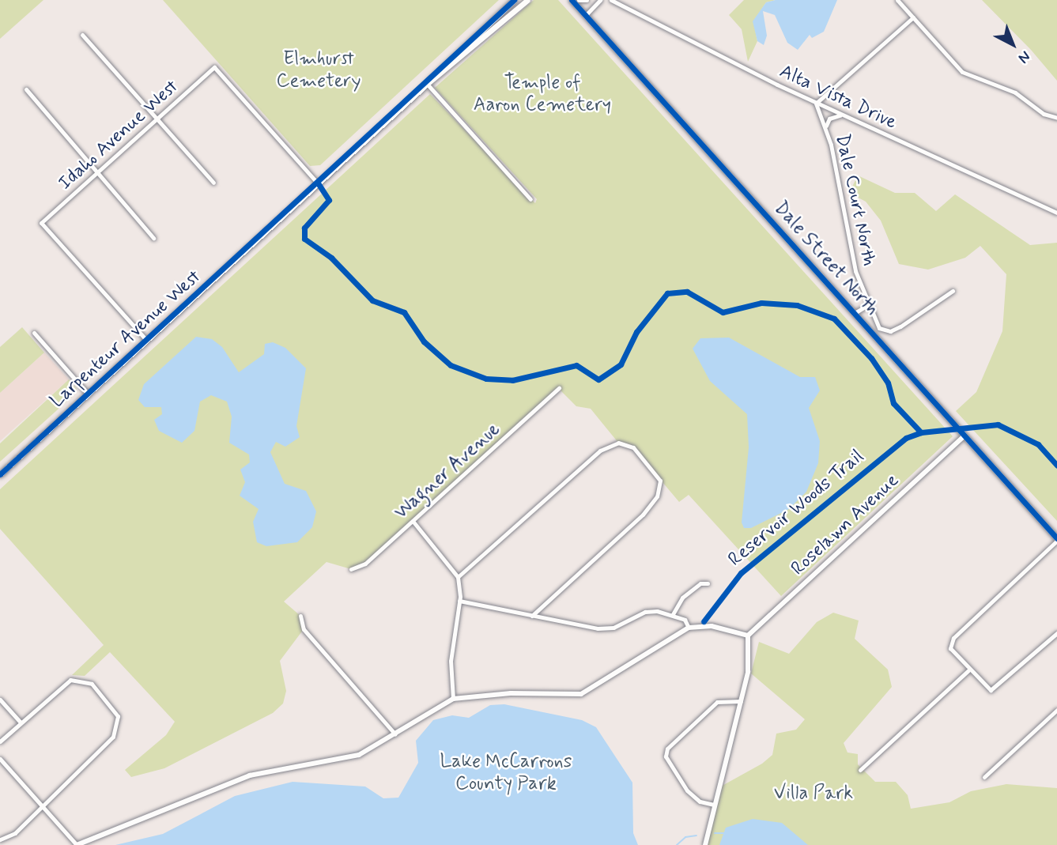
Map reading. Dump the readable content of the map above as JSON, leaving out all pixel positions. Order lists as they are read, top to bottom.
{
  "streets": {
    "main road": ["Dale Street North", "Larpenteur Avenue West"],
    "street": [
      "Alta Vista Drive",
      "Idaho Avenue West",
      "Dale Court North",
      "Wagner Avenue",
      "Roselawn Avenue"
    ],
    "cycle path": ["Reservoir Woods Trail"]
  },
  "crossings": [
    ["Alta Vista Drive", "Dale Court North"],
    ["Idaho Avenue West", "Larpenteur Avenue West"],
    ["Dale Street North", "Roselawn Avenue"]
  ],
  "parks": [
    "Elmhurst Cemetery",
    "Temple of Aaron Cemetery",
    "Lake McCarrons County Park",
    "Villa Park"
  ],
  "north": "bottom right"
}
